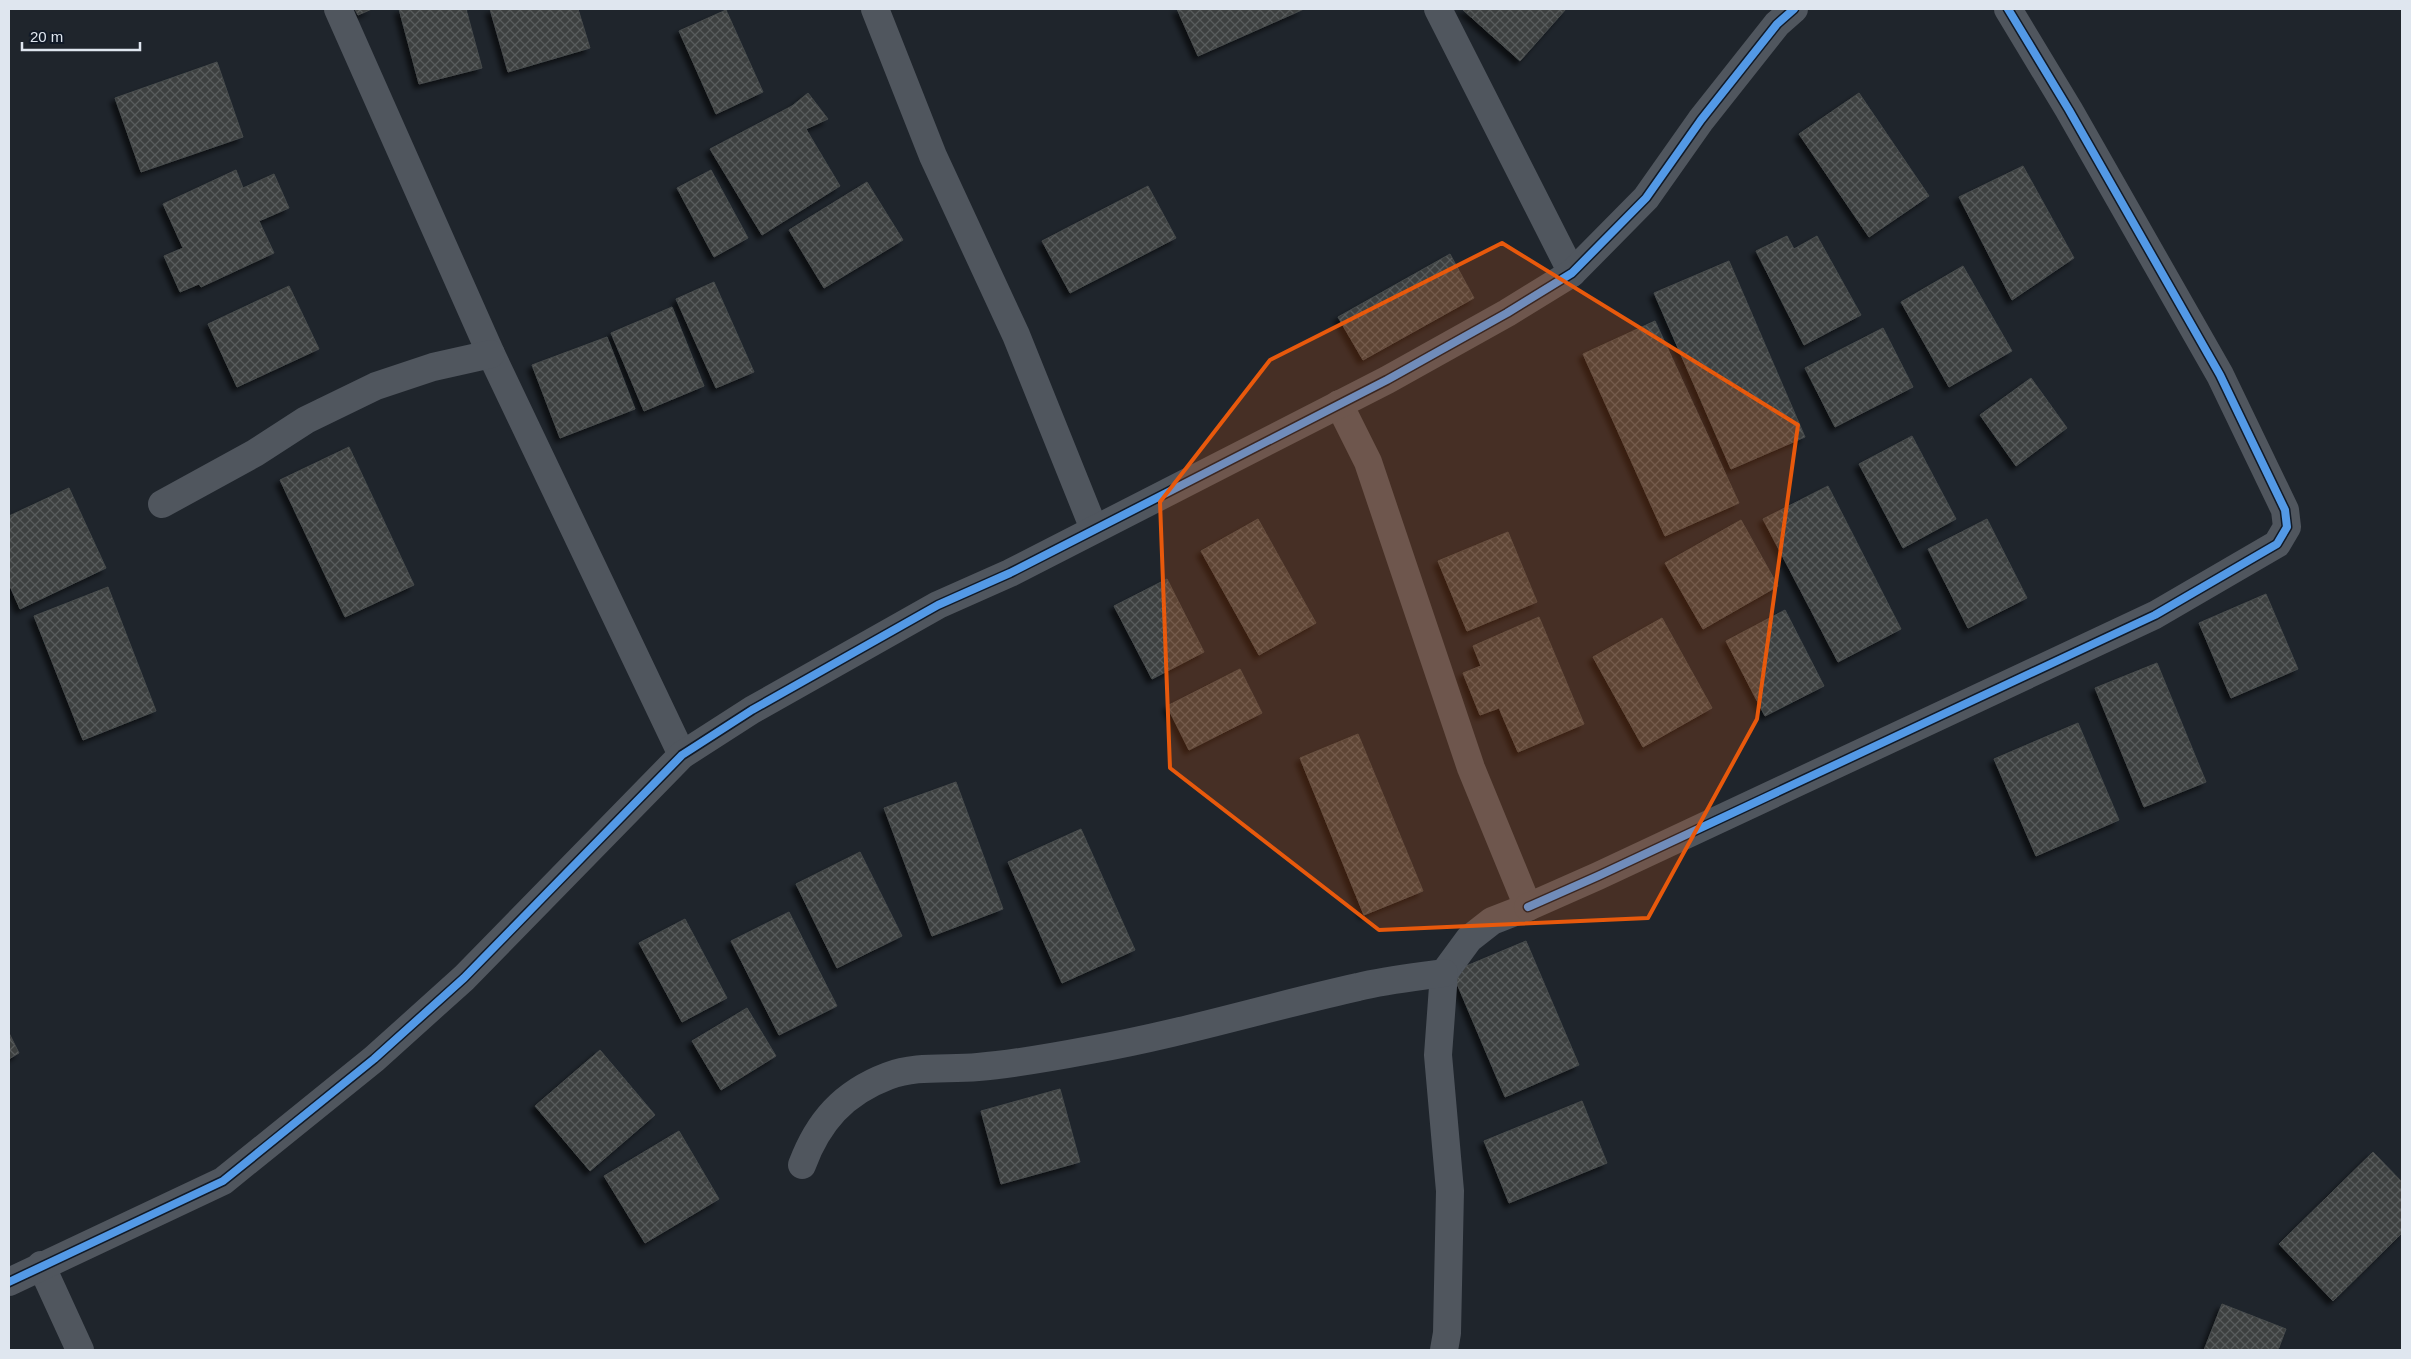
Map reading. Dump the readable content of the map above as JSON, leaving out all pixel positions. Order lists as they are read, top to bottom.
{
  "scale_bar": "20 m"
}
